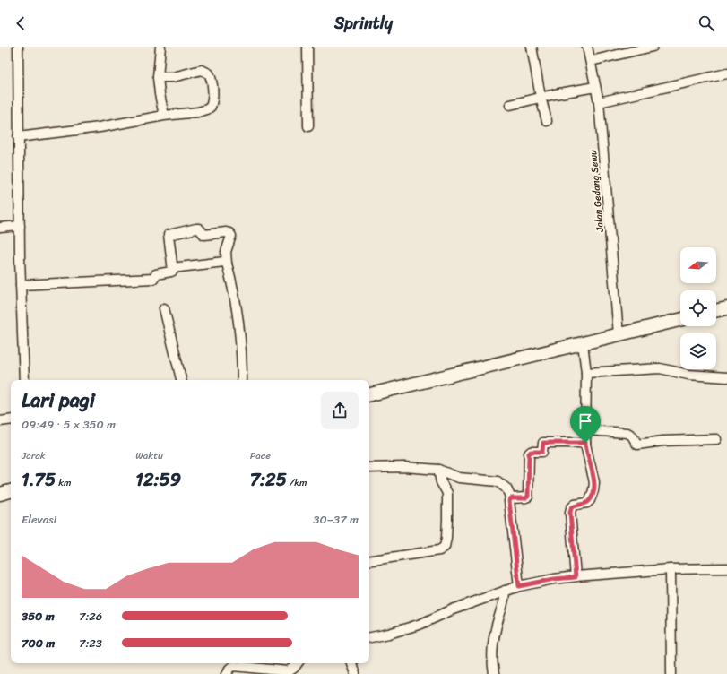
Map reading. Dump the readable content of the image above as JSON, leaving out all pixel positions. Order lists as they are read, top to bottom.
{
  "streets": {
    "street": ["Jalan Gedang Sewu"]
  },
  "north": "left",
  "page": {
    "header": "Sprintly",
    "heading": ["Lari pagi", "09:49 · 5 × 350 m"],
    "stats": [
      ["Jarak", "1.75 km"],
      ["Waktu", "12:59"],
      ["Pace", "7:25 /km"]
    ],
    "chart": ["Elevasi", "30–37 m"],
    "list": [
      {
        "name": "350 m",
        "note": "7:26"
      },
      {
        "name": "700 m",
        "note": "7:23"
      }
    ]
  }
}
